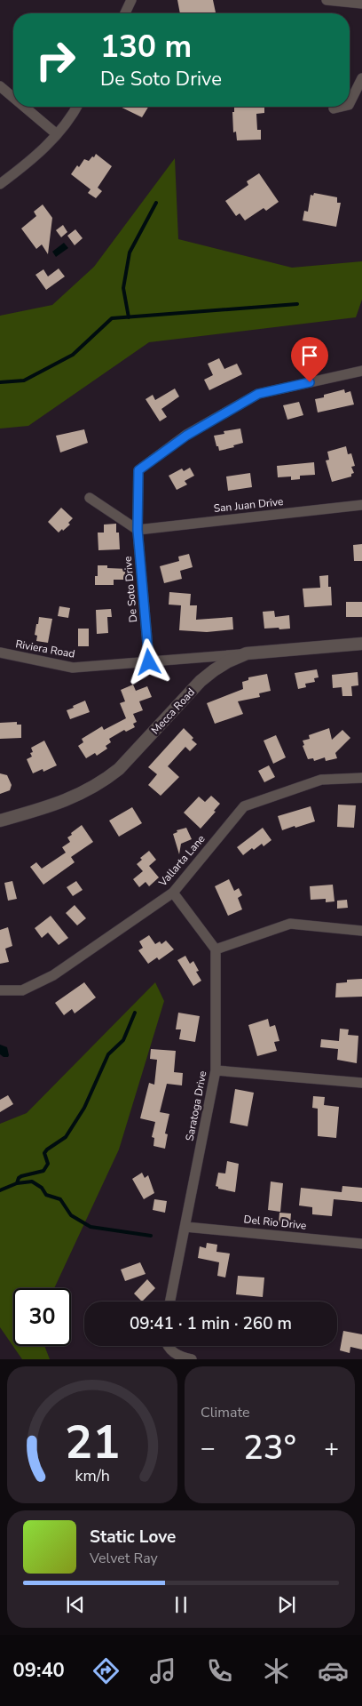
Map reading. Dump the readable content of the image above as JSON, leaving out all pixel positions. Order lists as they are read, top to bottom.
{
  "streets": {
    "street": [
      "San Juan Drive",
      "De Soto Drive",
      "Riviera Road",
      "Mecca Road",
      "Vallarta Lane",
      "Saratoga Drive",
      "Del Rio Drive"
    ]
  },
  "crossings": [
    ["San Juan Drive", "De Soto Drive"],
    ["De Soto Drive", "Riviera Road"],
    ["Riviera Road", "Mecca Road"],
    ["Saratoga Drive", "Del Rio Drive"]
  ],
  "page": {
    "turn": ["130 m", "De Soto Drive"],
    "limit": "30",
    "trip": "09:41 · 1 min · 260 m",
    "tile": "Climate",
    "heat": ["−", "23°", "+"],
    "song": ["Static Love", "Velvet Ray"],
    "tabs": "09:40",
    "gauge": ["21", "km/h"]
  }
}
